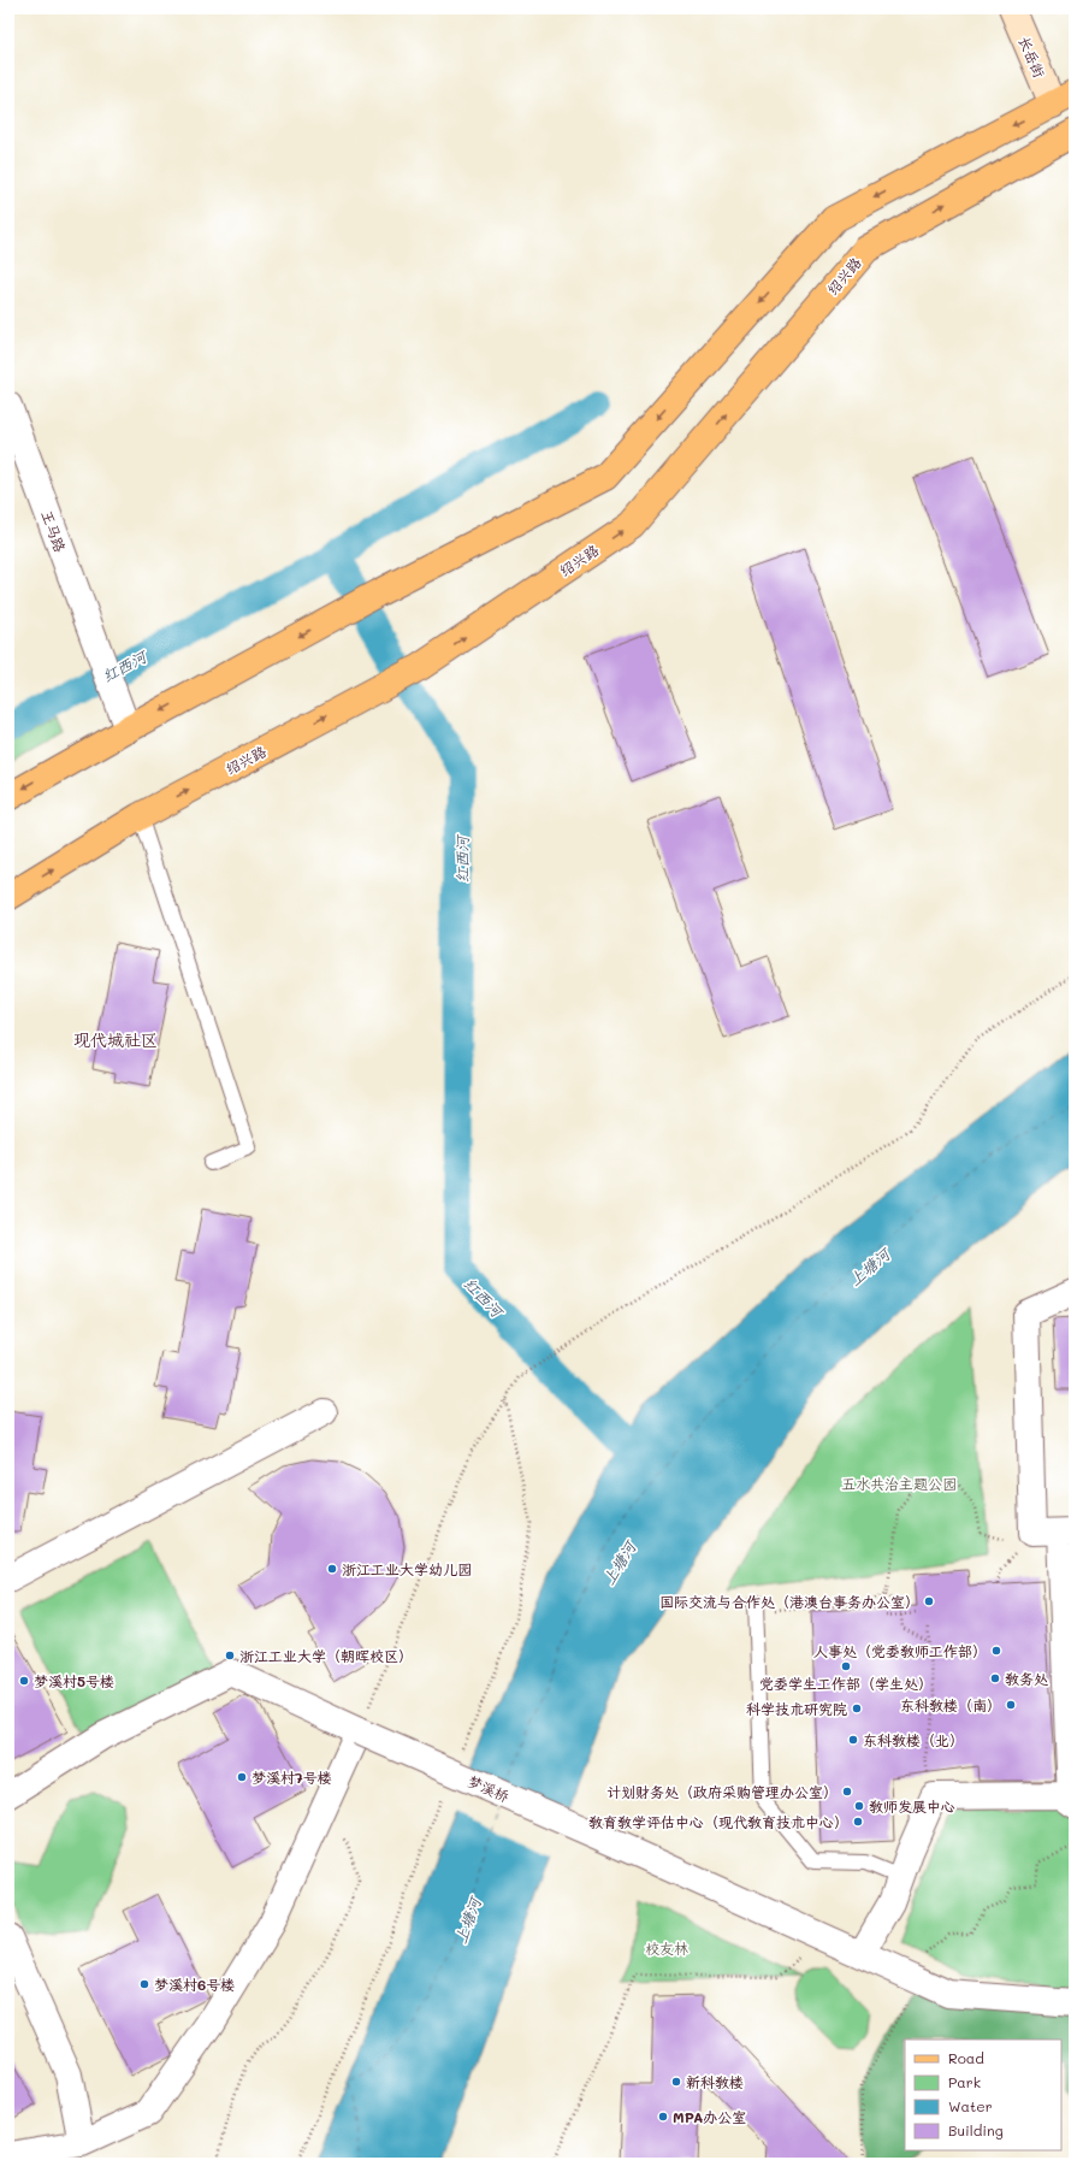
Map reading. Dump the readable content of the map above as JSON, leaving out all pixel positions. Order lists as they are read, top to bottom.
{
  "streets": {
    "main road": ["绍兴路"],
    "street": ["长岳街", "王马路", "梦溪桥"]
  },
  "districts": ["现代城社区"],
  "water": ["红西河", "上塘河"],
  "parks": ["五水共治主题公园", "校友林"],
  "places": [
    "浙江工业大学幼儿园",
    "国际交流与合作处（港澳台事务办公室）",
    "人事处（党委教师工作部）",
    "浙江工业大学（朝晖校区）",
    "党委学生工作部（学生处）",
    "教务处",
    "梦溪村5号楼",
    "东科教楼（南）",
    "科学技术研究院",
    "东科教楼（北）",
    "梦溪村7号楼",
    "计划财务处（政府采购管理办公室）",
    "教师发展中心",
    "教育教学评估中心（现代教育技术中心）",
    "梦溪村6号楼",
    "新科教楼",
    "MPA办公室"
  ],
  "legend": [
    "Road",
    "Park",
    "Water",
    "Building"
  ]
}
